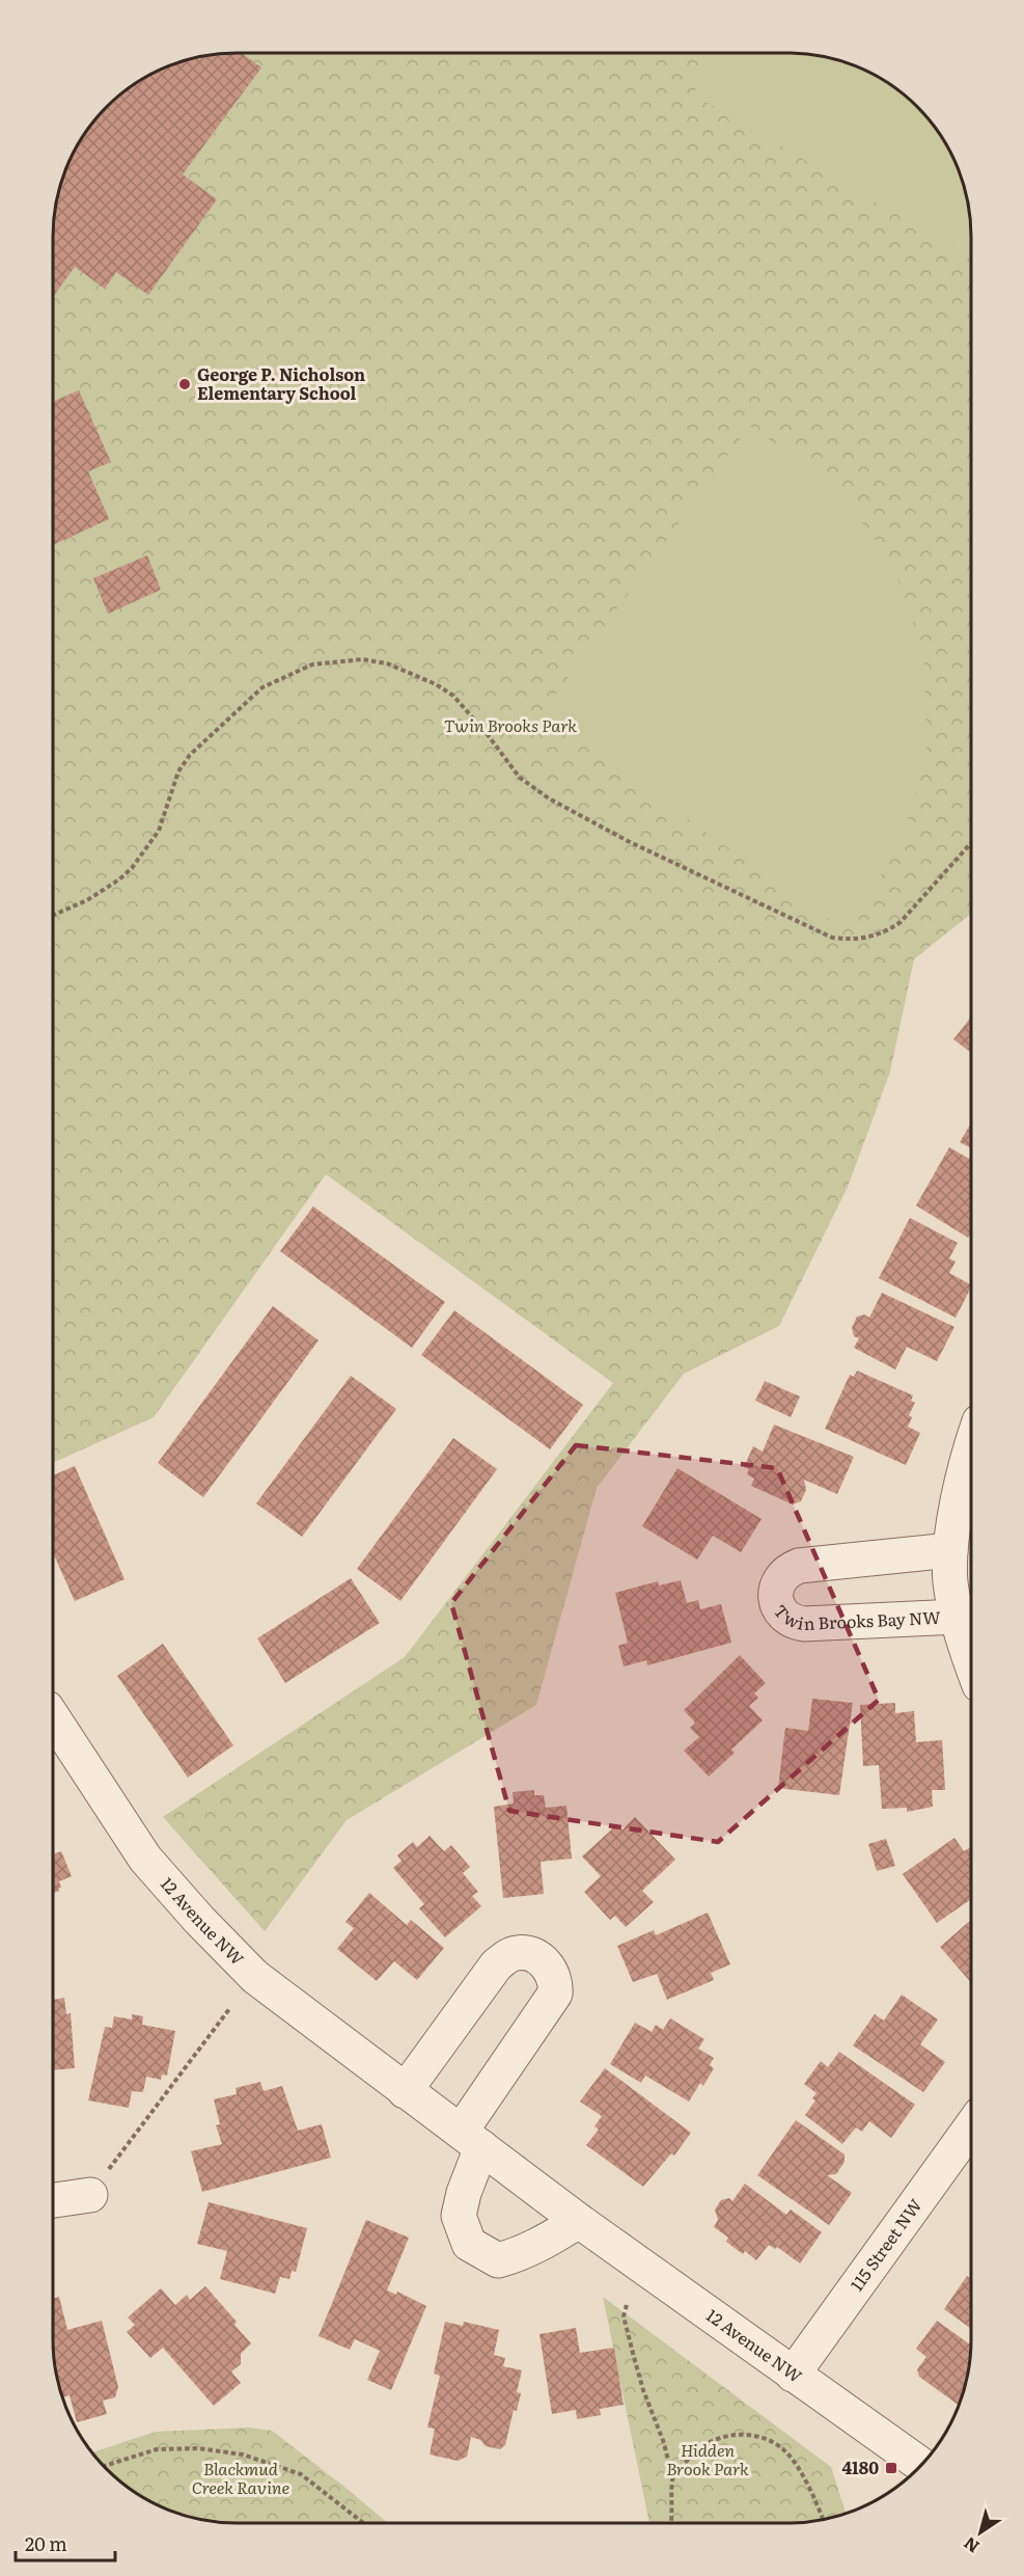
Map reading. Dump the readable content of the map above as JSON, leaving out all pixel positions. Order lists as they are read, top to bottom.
{
  "streets": {
    "street": ["Twin Brooks Bay NW", "12 Avenue NW", "115 Street NW"]
  },
  "crossings": [
    ["12 Avenue NW", "115 Street NW"]
  ],
  "parks": ["Twin Brooks Park", "Hidden Brook Park", "Blackmud Creek Ravine"],
  "places": {
    "other": ["George P. Nicholson Elementary School"],
    "transit": ["4180"]
  },
  "scale_bar": "20 m",
  "north": "bottom left"
}
